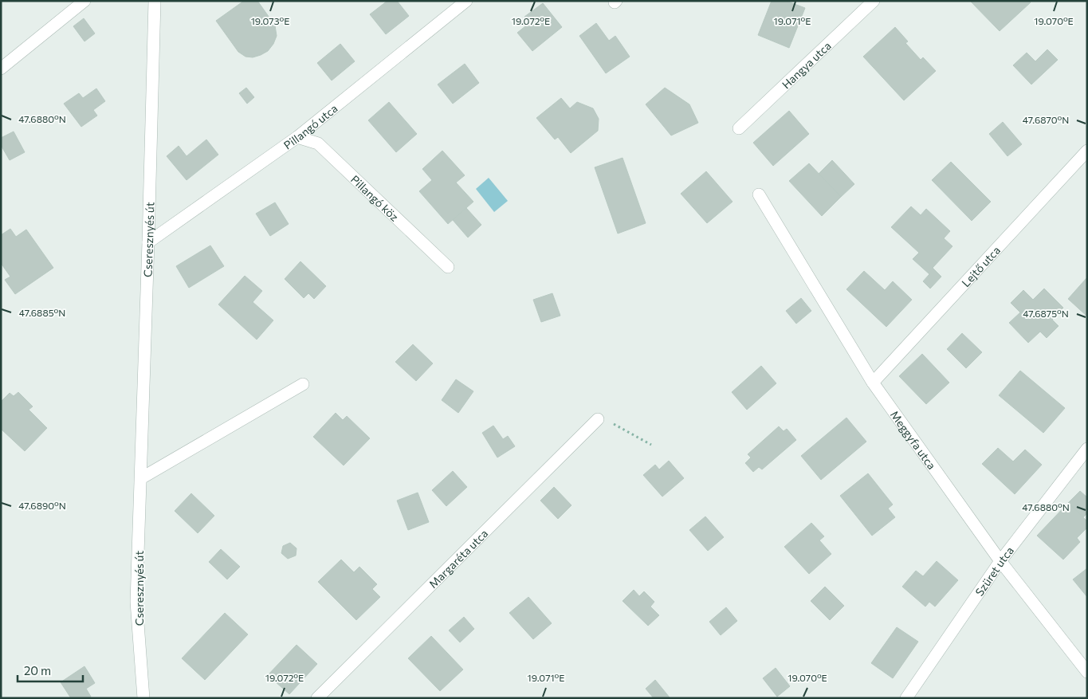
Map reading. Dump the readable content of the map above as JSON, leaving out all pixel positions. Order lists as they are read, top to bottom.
{
  "streets": {
    "street": [
      "Hangya utca",
      "Pillangó utca",
      "Pillangó köz",
      "Cseresznyés út",
      "Lejtő utca",
      "Meggyfa utca",
      "Margaréta utca",
      "Szüret utca"
    ]
  },
  "crossings": [
    ["Pillangó utca", "Pillangó köz"],
    ["Pillangó utca", "Cseresznyés út"],
    ["Lejtő utca", "Meggyfa utca"],
    ["Meggyfa utca", "Szüret utca"]
  ],
  "scale_bar": "20 m",
  "coordinates": [
    "19.071°E",
    "19.073°E",
    "19.072°E",
    "19.070°E",
    "47.6880°N",
    "47.6870°N",
    "47.6885°N",
    "47.6875°N",
    "47.6890°N"
  ]
}
